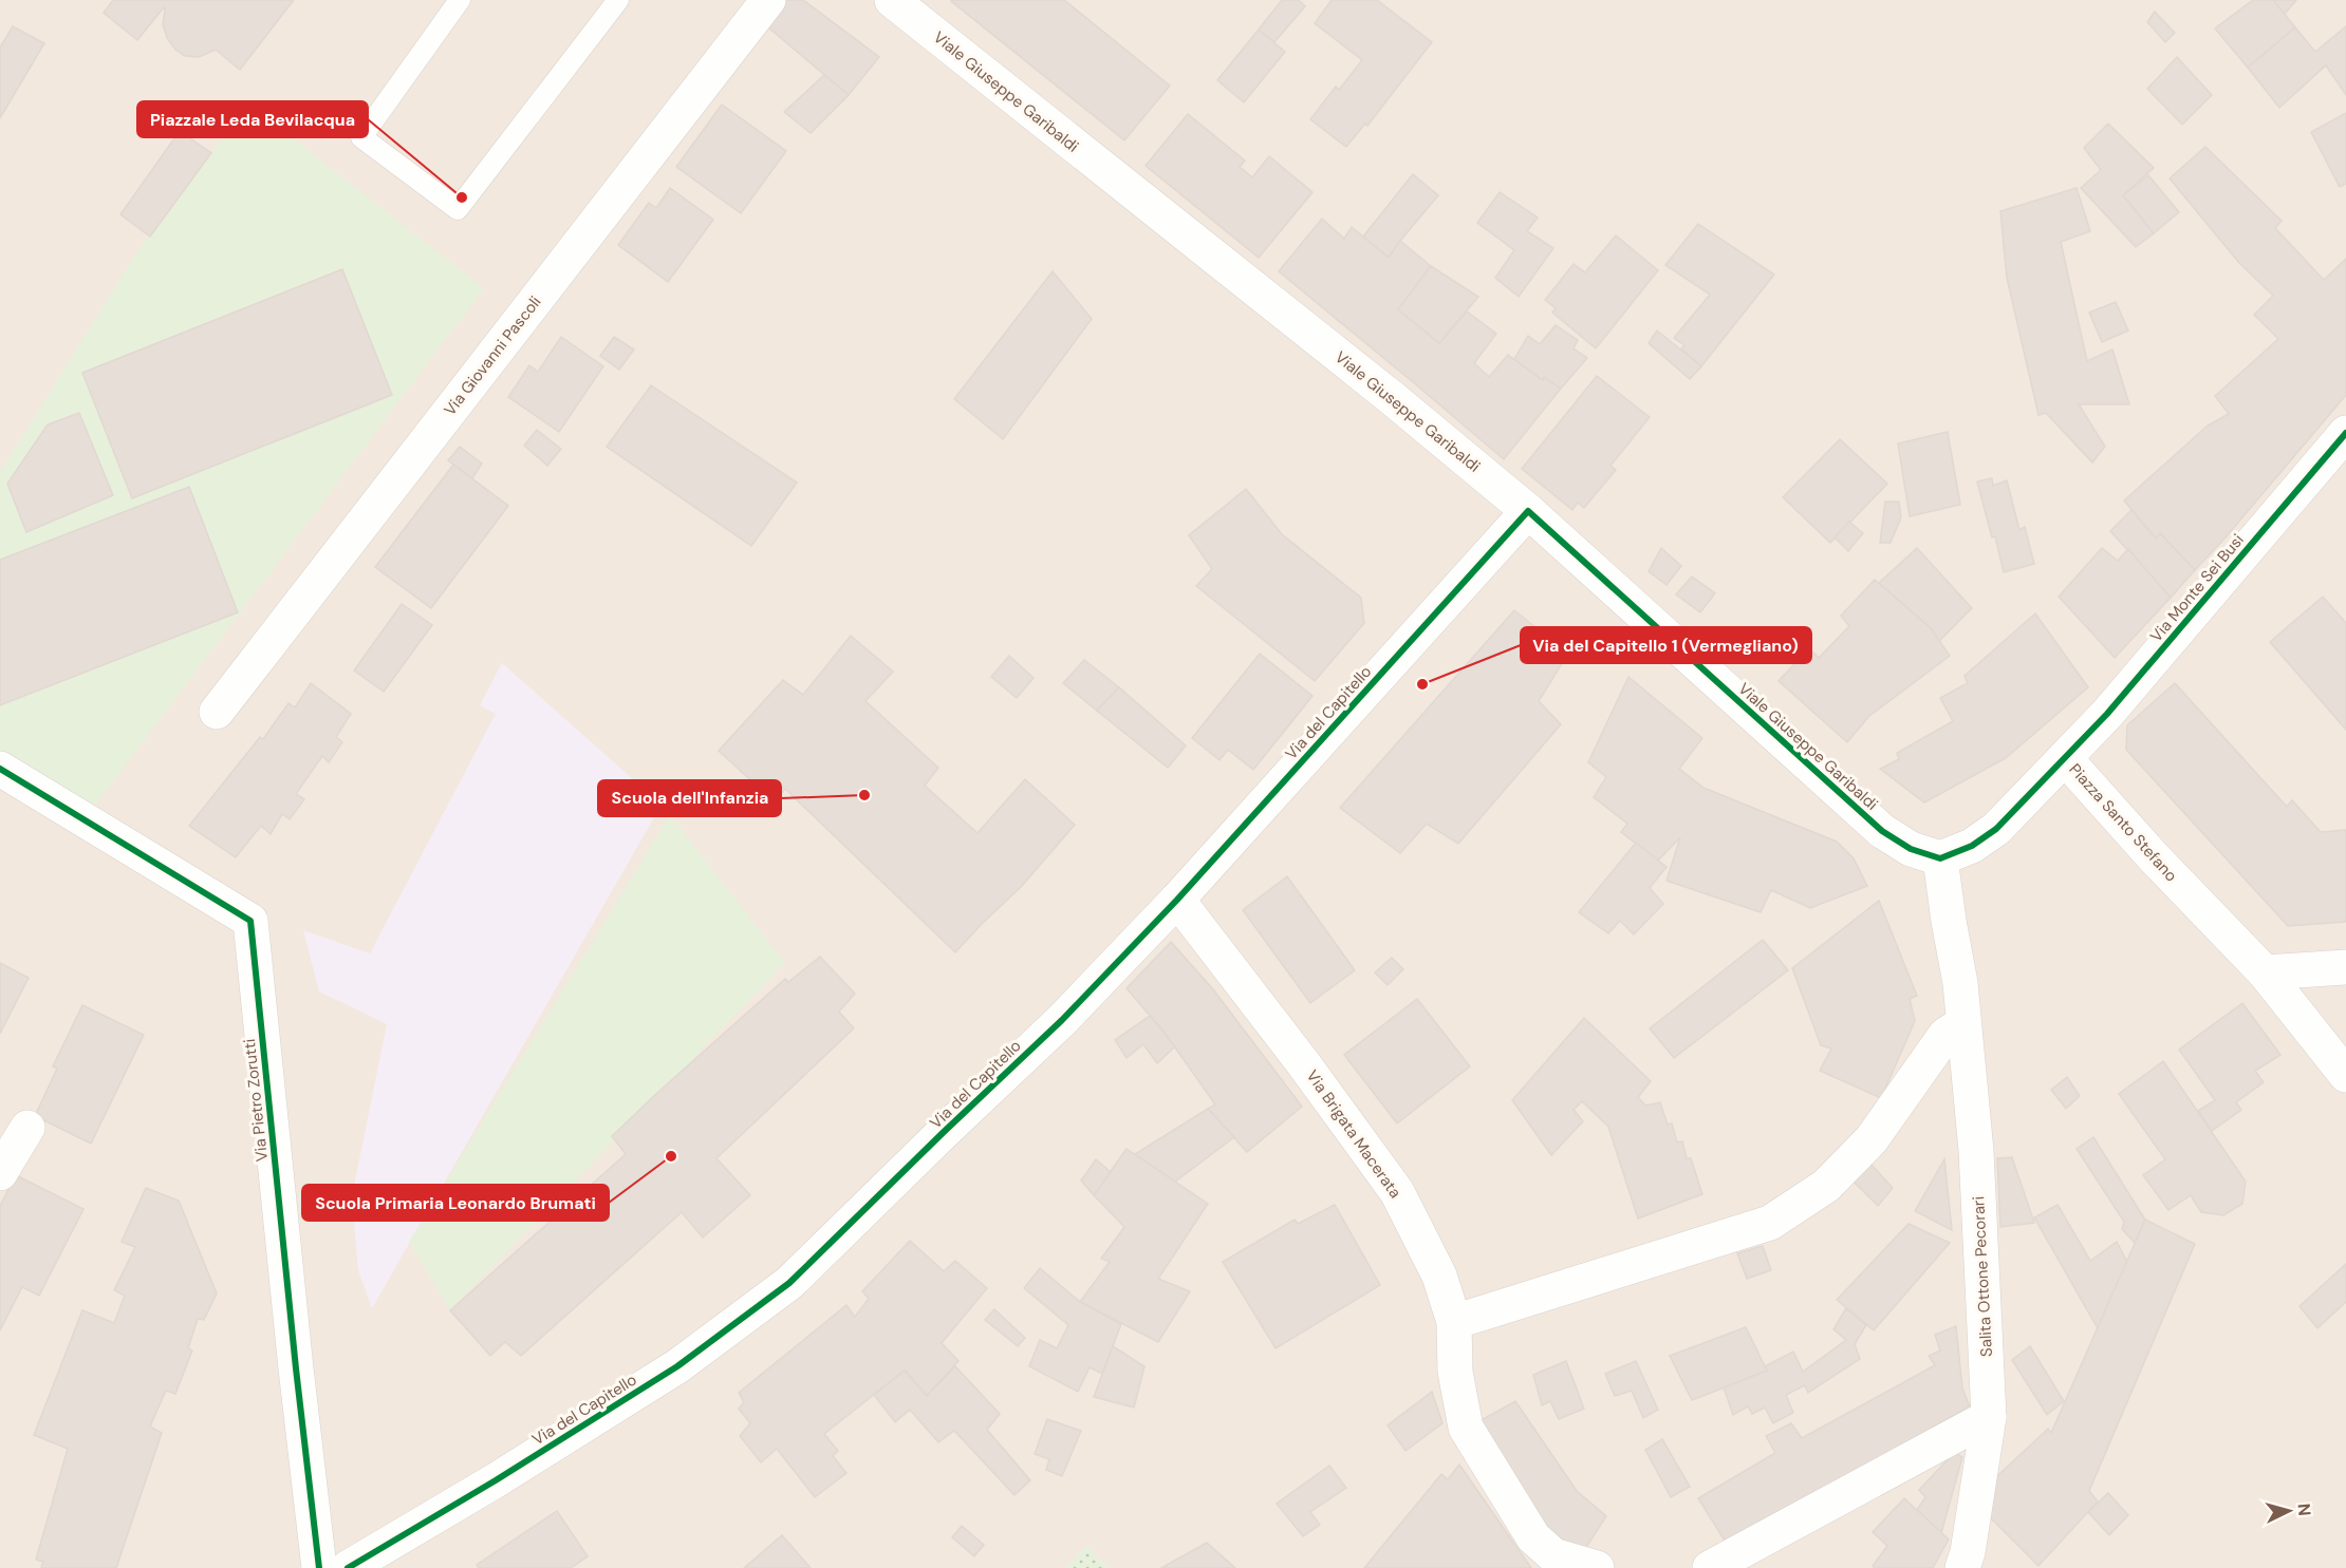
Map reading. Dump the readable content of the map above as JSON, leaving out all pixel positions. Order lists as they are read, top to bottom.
{
  "streets": {
    "street": [
      "Viale Giuseppe Garibaldi",
      "Via Giovanni Pascoli",
      "Via Monte Sei Busi",
      "Via del Capitello",
      "Piazza Santo Stefano",
      "Via Pietro Zorutti",
      "Via Brigata Macerata",
      "Salita Ottone Pecorari"
    ]
  },
  "crossings": [
    ["Viale Giuseppe Garibaldi", "Via del Capitello"],
    ["Viale Giuseppe Garibaldi", "Piazza Santo Stefano"],
    ["Viale Giuseppe Garibaldi", "Salita Ottone Pecorari"],
    ["Via Monte Sei Busi", "Piazza Santo Stefano"],
    ["Via del Capitello", "Via Brigata Macerata"],
    ["Piazza Santo Stefano", "Salita Ottone Pecorari"]
  ],
  "places": [
    "Piazzale Leda Bevilacqua",
    "Via del Capitello 1 (Vermegliano)",
    "Scuola dell'Infanzia",
    "Scuola Primaria Leonardo Brumati"
  ],
  "north": "right"
}
